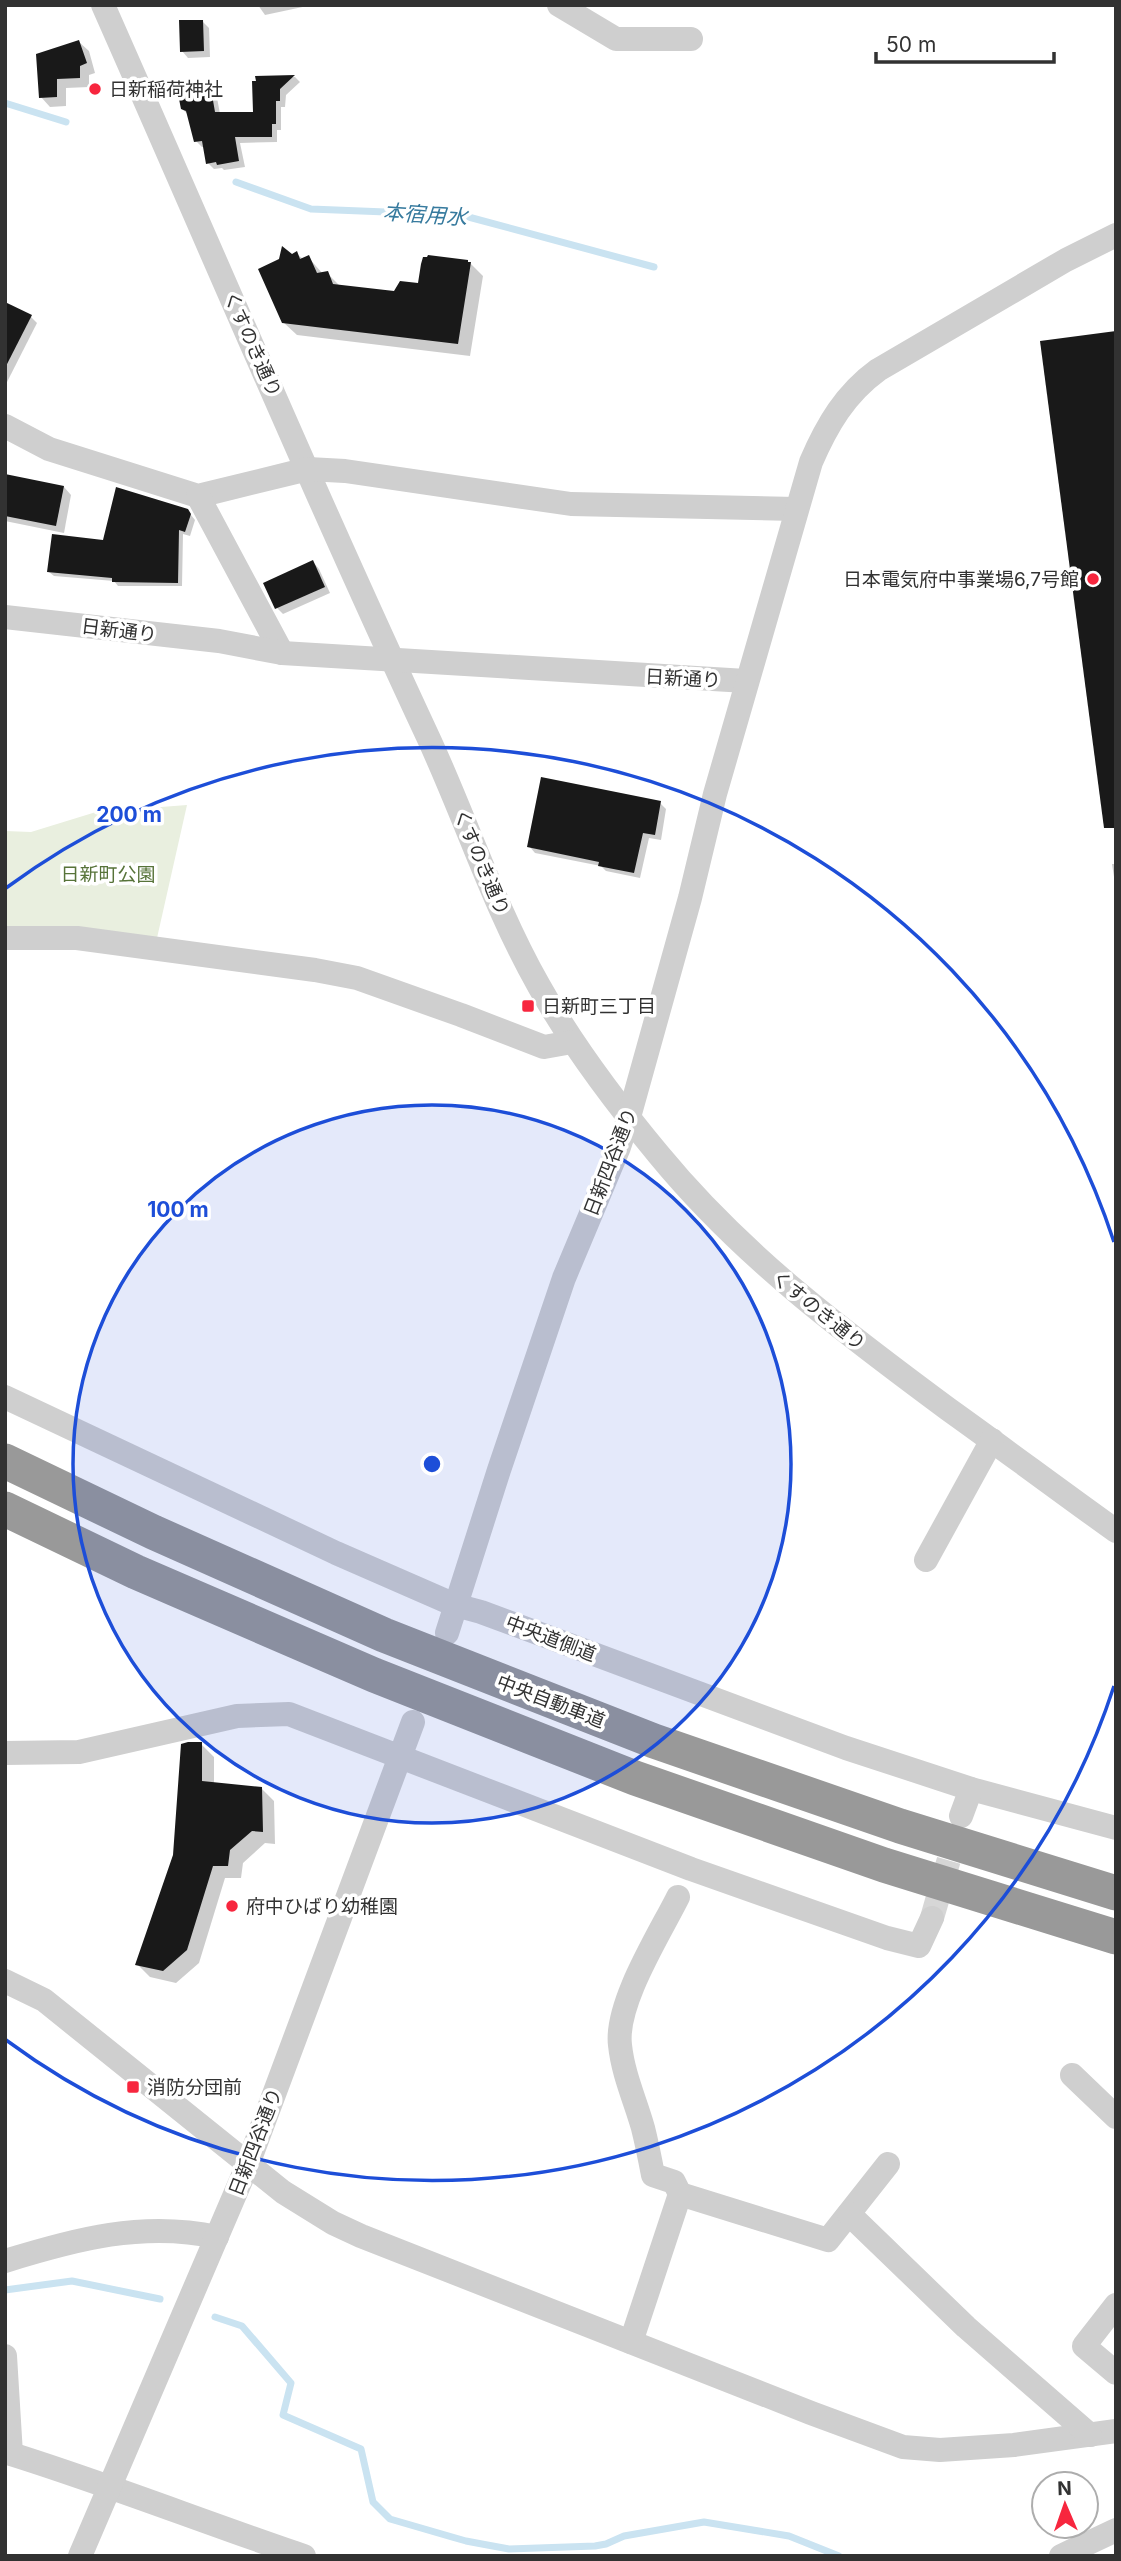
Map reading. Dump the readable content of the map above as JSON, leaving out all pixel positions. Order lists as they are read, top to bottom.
{
  "streets": {
    "highway": ["中央自動車道"],
    "street": [
      "くすのき通り",
      "日新通り",
      "日新四谷通り",
      "中央道側道"
    ]
  },
  "crossings": [
    ["くすのき通り", "日新通り"],
    ["くすのき通り", "日新四谷通り"],
    ["日新通り", "日新四谷通り"],
    ["日新四谷通り", "中央道側道"]
  ],
  "water": ["本宿用水"],
  "parks": ["日新町公園"],
  "places": {
    "other": ["日新稲荷神社", "日本電気府中事業場6,7号館", "府中ひばり幼稚園"],
    "transit": ["日新町三丁目", "消防分団前"]
  },
  "scale_bar": "50 m",
  "north": "top",
  "rings": ["200 m", "100 m"]
}
